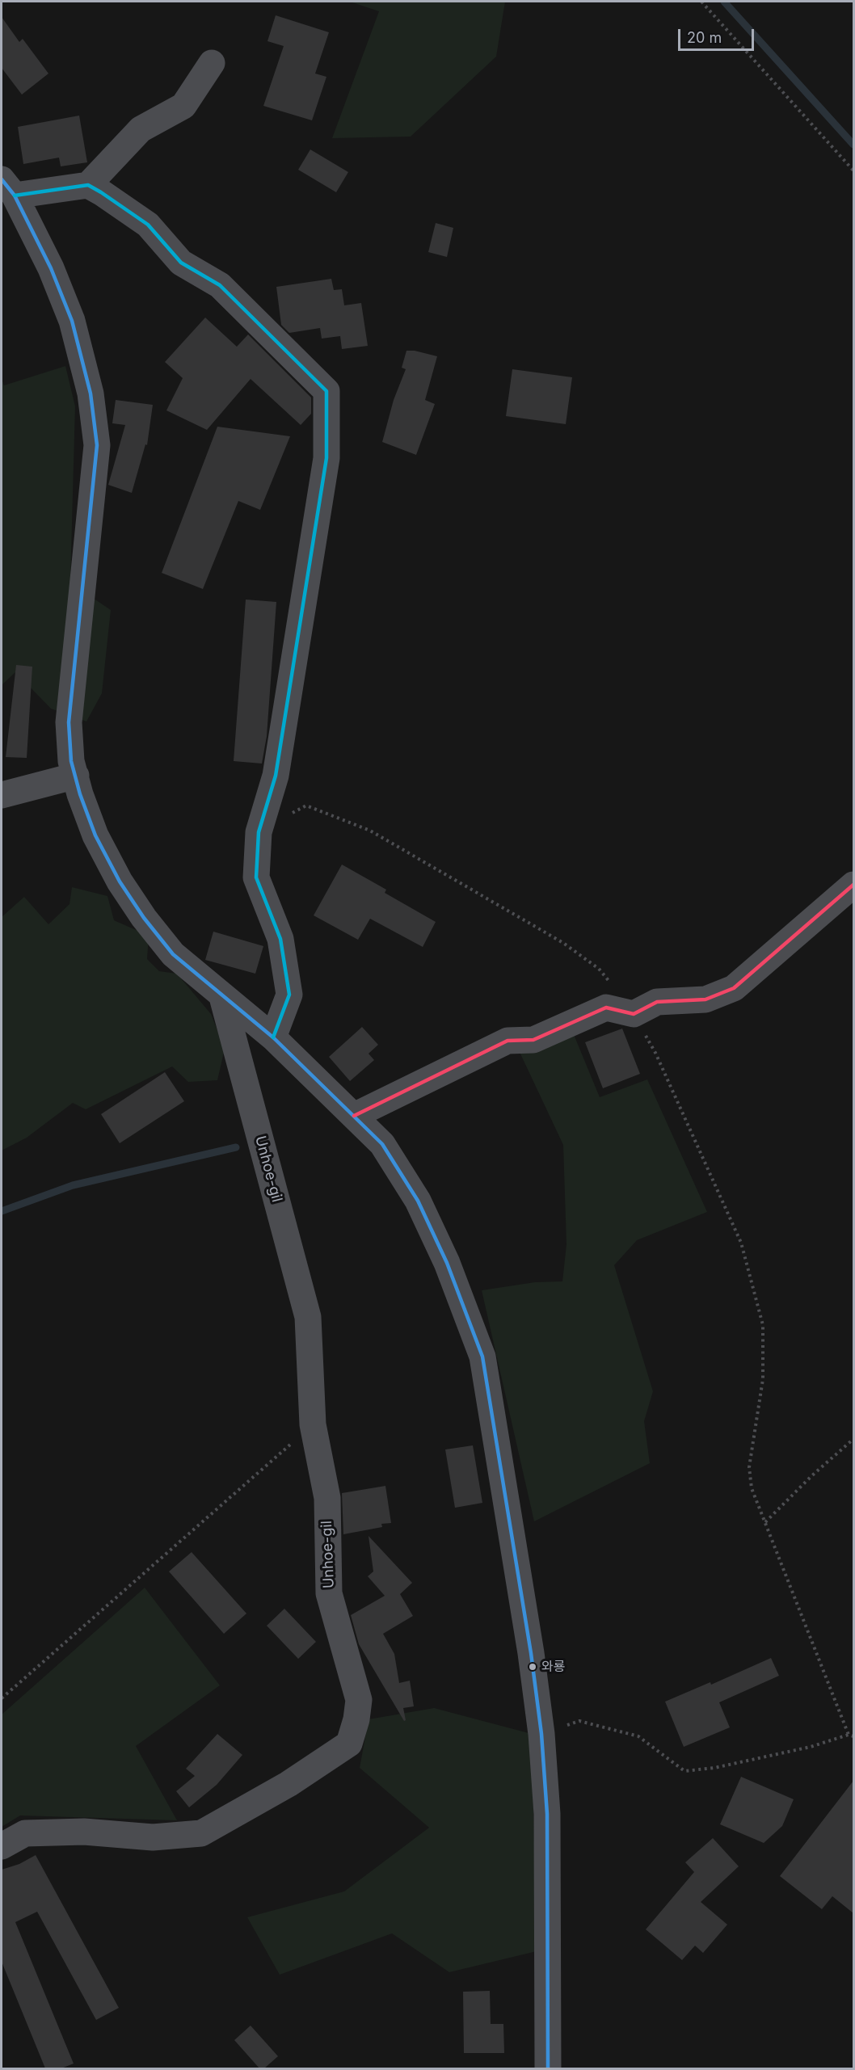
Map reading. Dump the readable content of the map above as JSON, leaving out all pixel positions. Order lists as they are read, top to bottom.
{
  "streets": {
    "street": ["Unhoe-gil"]
  },
  "places": ["와룡"],
  "scale_bar": "20 m"
}
